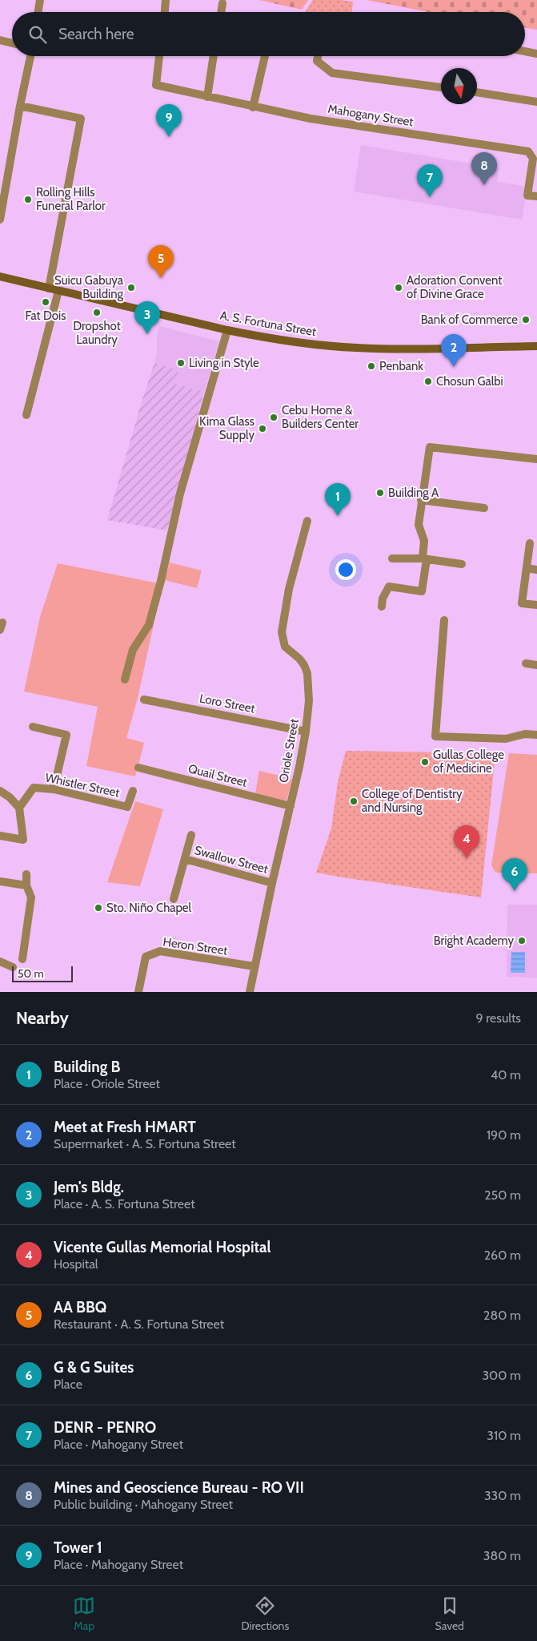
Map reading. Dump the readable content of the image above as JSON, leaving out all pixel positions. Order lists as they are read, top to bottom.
{
  "streets": {
    "main road": ["A. S. Fortuna Street"],
    "street": [
      "Mahogany Street",
      "Loro Street",
      "Oriole Street",
      "Quail Street",
      "Whistler Street",
      "Swallow Street",
      "Heron Street"
    ]
  },
  "crossings": [
    ["Loro Street", "Oriole Street"],
    ["Oriole Street", "Quail Street"],
    ["Oriole Street", "Swallow Street"],
    ["Oriole Street", "Heron Street"]
  ],
  "places": [
    "Rolling Hills Funeral Parlor",
    "Suicu Gabuya Building",
    "Adoration Convent of Divine Grace",
    "Fat Dois",
    "Dropshot Laundry",
    "Bank of Commerce",
    "Living in Style",
    "Penbank",
    "Chosun Galbi",
    "Cebu Home & Builders Center",
    "Kima Glass Supply",
    "Building A",
    "Gullas College of Medicine",
    "College of Dentistry and Nursing",
    "Sto. Niño Chapel",
    "Bright Academy"
  ],
  "scale_bar": "50 m",
  "north": "bottom",
  "page": {
    "search": "Search here",
    "pins": [
      "9",
      "8",
      "7",
      "5",
      "3",
      "2",
      "1",
      "4",
      "6"
    ],
    "scale": "50 m",
    "heading": ["Nearby", "9 results"],
    "list": [
      {
        "mark": "1",
        "name": "Building B",
        "note": "Place · Oriole Street",
        "value": "40 m"
      },
      {
        "mark": "2",
        "name": "Meet at Fresh HMART",
        "note": "Supermarket · A. S. Fortuna Street",
        "value": "190 m"
      },
      {
        "mark": "3",
        "name": "Jem's Bldg.",
        "note": "Place · A. S. Fortuna Street",
        "value": "250 m"
      },
      {
        "mark": "4",
        "name": "Vicente Gullas Memorial Hospital",
        "note": "Hospital",
        "value": "260 m"
      },
      {
        "mark": "5",
        "name": "AA BBQ",
        "note": "Restaurant · A. S. Fortuna Street",
        "value": "280 m"
      },
      {
        "mark": "6",
        "name": "G & G Suites",
        "note": "Place",
        "value": "300 m"
      },
      {
        "mark": "7",
        "name": "DENR - PENRO",
        "note": "Place · Mahogany Street",
        "value": "310 m"
      },
      {
        "mark": "8",
        "name": "Mines and Geoscience Bureau - RO VII",
        "note": "Public building · Mahogany Street",
        "value": "330 m"
      },
      {
        "mark": "9",
        "name": "Tower 1",
        "note": "Place · Mahogany Street",
        "value": "380 m"
      }
    ],
    "nav": ["Map", "Directions", "Saved"]
  }
}
